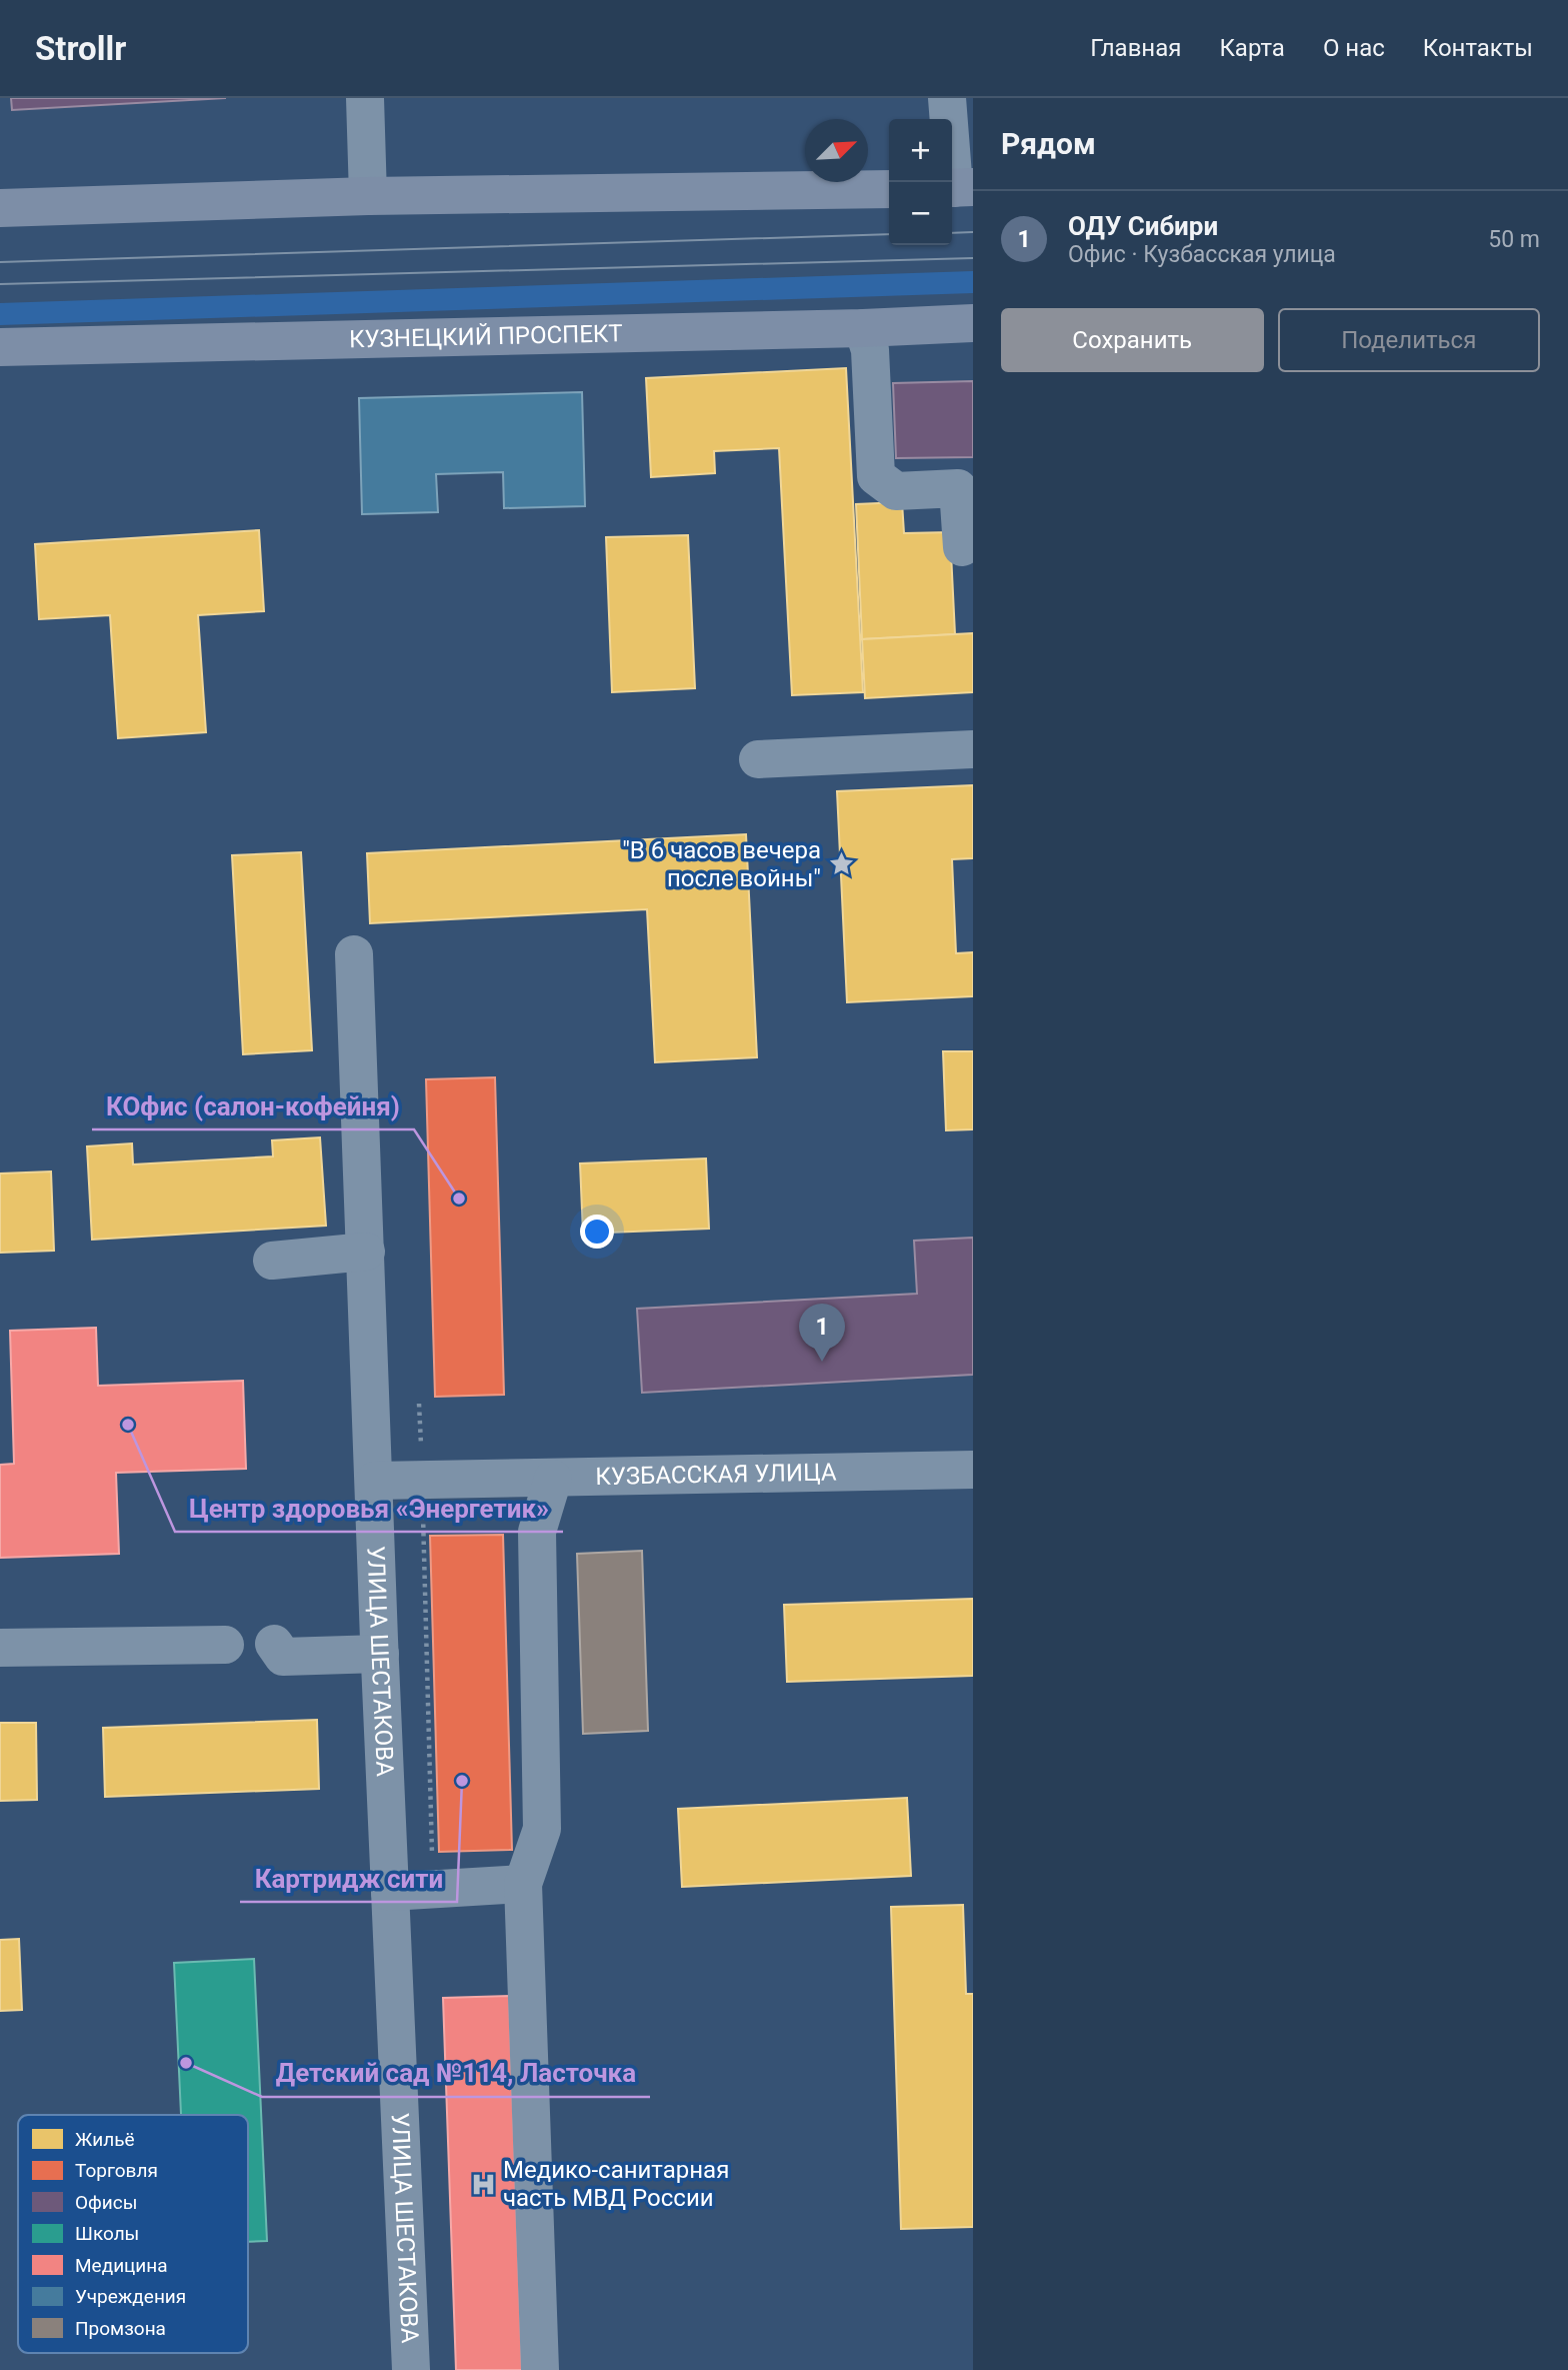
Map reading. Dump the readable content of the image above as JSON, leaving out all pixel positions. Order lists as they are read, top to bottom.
{
  "streets": {
    "main road": ["КУЗНЕЦКИЙ ПРОСПЕКТ"],
    "street": ["КУЗБАССКАЯ УЛИЦА", "УЛИЦА ШЕСТАКОВА"]
  },
  "crossings": [
    ["КУЗБАССКАЯ УЛИЦА", "УЛИЦА ШЕСТАКОВА"]
  ],
  "places": {
    "place": ["\"В 6 часов вечера после войны\""],
    "other": [
      "КОфис (салон-кофейня)",
      "Центр здоровья «Энергетик»",
      "Картридж сити",
      "Детский сад №114, Ласточка"
    ],
    "hospital": ["Медико-санитарная часть МВД России"]
  },
  "legend": [
    "Жильё",
    "Торговля",
    "Офисы",
    "Школы",
    "Медицина",
    "Учреждения",
    "Промзона"
  ],
  "north": "top right",
  "page": {
    "header": "Strollr",
    "nav": [
      "Главная",
      "Карта",
      "О нас",
      "Контакты"
    ],
    "heading": "Рядом",
    "map_buttons": ["+", "−"],
    "list": [
      {
        "mark": "1",
        "name": "ОДУ Сибири",
        "note": "Офис · Кузбасская улица",
        "value": "50 m"
      }
    ],
    "buttons": ["Сохранить", "Поделиться"],
    "pins": "1"
  }
}
